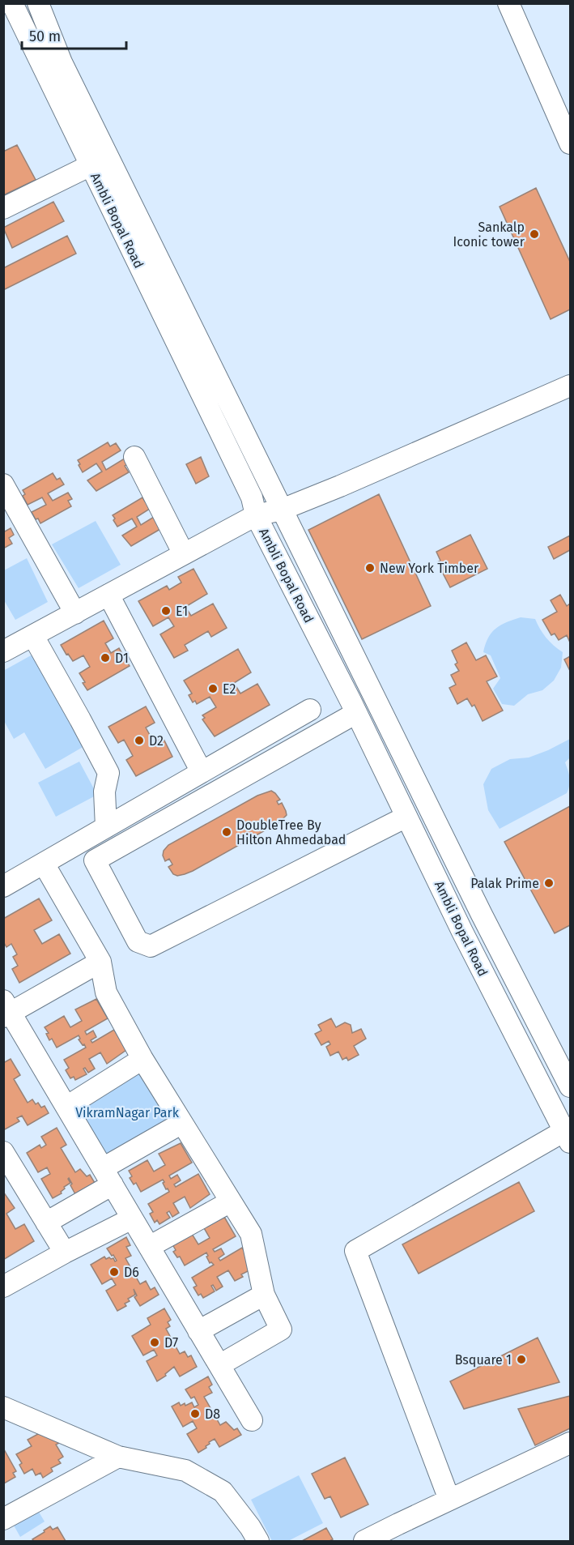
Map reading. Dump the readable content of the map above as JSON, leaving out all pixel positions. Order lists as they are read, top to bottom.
{
  "streets": {
    "street": ["Ambli Bopal Road"]
  },
  "parks": ["VikramNagar Park"],
  "places": [
    "Sankalp Iconic tower",
    "New York Timber",
    "E1",
    "D1",
    "E2",
    "D2",
    "DoubleTree By Hilton Ahmedabad",
    "Palak Prime",
    "D6",
    "D7",
    "Bsquare 1",
    "D8"
  ],
  "scale_bar": "50 m"
}
